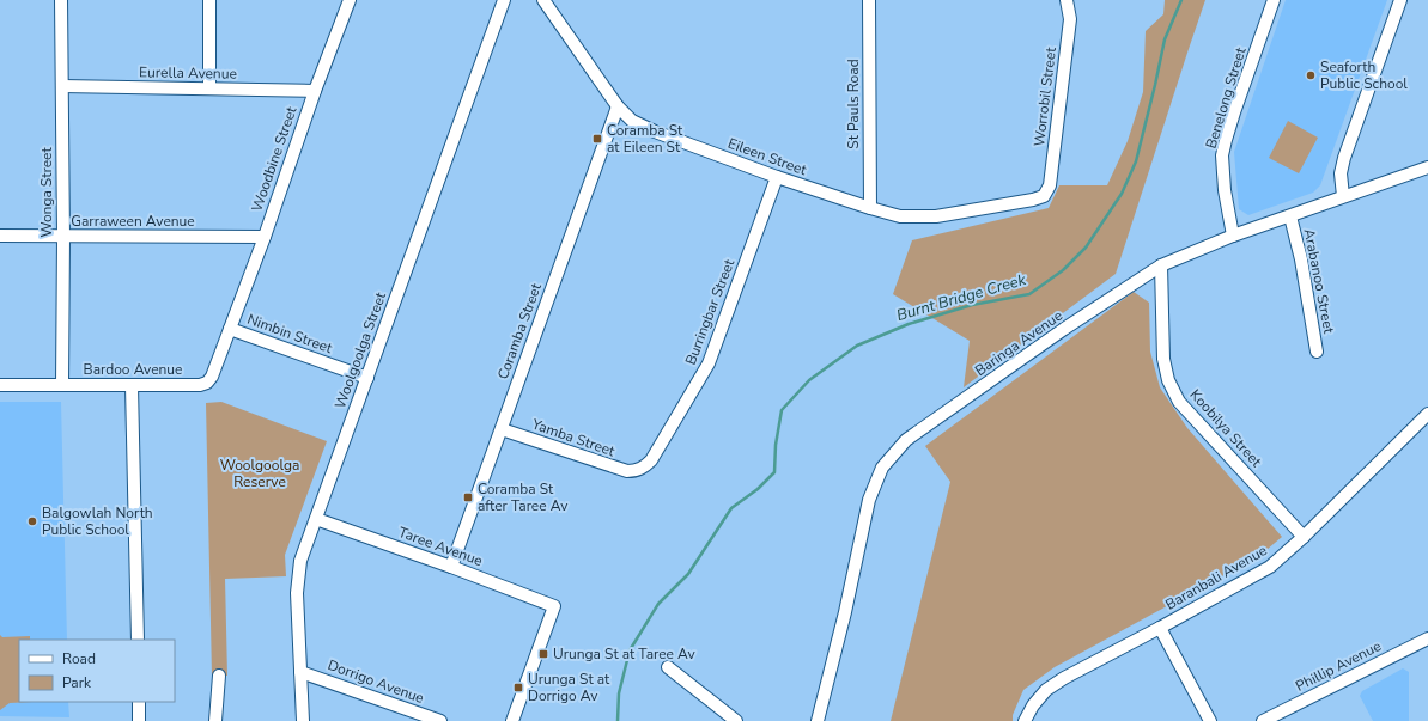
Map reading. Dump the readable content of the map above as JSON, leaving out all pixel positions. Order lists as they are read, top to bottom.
{
  "streets": {
    "street": [
      "Eurella Avenue",
      "Worrobil Street",
      "Benelong Street",
      "St Pauls Road",
      "Eileen Street",
      "Woodbine Street",
      "Wonga Street",
      "Garraween Avenue",
      "Arabanoo Street",
      "Burringbar Street",
      "Coramba Street",
      "Nimbin Street",
      "Baringa Avenue",
      "Woolgoolga Street",
      "Bardoo Avenue",
      "Koobilya Street",
      "Yamba Street",
      "Taree Avenue",
      "Baranbali Avenue",
      "Phillip Avenue",
      "Dorrigo Avenue"
    ]
  },
  "crossings": [
    ["Eurella Avenue", "Woodbine Street"],
    ["Eurella Avenue", "Wonga Street"],
    ["Worrobil Street", "Eileen Street"],
    ["Benelong Street", "Baringa Avenue"],
    ["St Pauls Road", "Eileen Street"],
    ["Eileen Street", "Burringbar Street"],
    ["Eileen Street", "Coramba Street"],
    ["Woodbine Street", "Garraween Avenue"],
    ["Woodbine Street", "Nimbin Street"],
    ["Woodbine Street", "Bardoo Avenue"],
    ["Wonga Street", "Garraween Avenue"],
    ["Wonga Street", "Bardoo Avenue"],
    ["Arabanoo Street", "Baringa Avenue"],
    ["Burringbar Street", "Yamba Street"],
    ["Coramba Street", "Yamba Street"],
    ["Coramba Street", "Taree Avenue"],
    ["Nimbin Street", "Woolgoolga Street"],
    ["Nimbin Street", "Bardoo Avenue"],
    ["Baringa Avenue", "Koobilya Street"],
    ["Woolgoolga Street", "Taree Avenue"],
    ["Woolgoolga Street", "Dorrigo Avenue"],
    ["Koobilya Street", "Baranbali Avenue"]
  ],
  "water": ["Burnt Bridge Creek"],
  "parks": ["Woolgoolga Reserve"],
  "places": {
    "other": ["Seaforth Public School", "Balgowlah North Public School"],
    "transit": [
      "Coramba St at Eileen St",
      "Coramba St after Taree Av",
      "Urunga St at Taree Av",
      "Urunga St at Dorrigo Av"
    ]
  },
  "legend": ["Road", "Park"]
}
